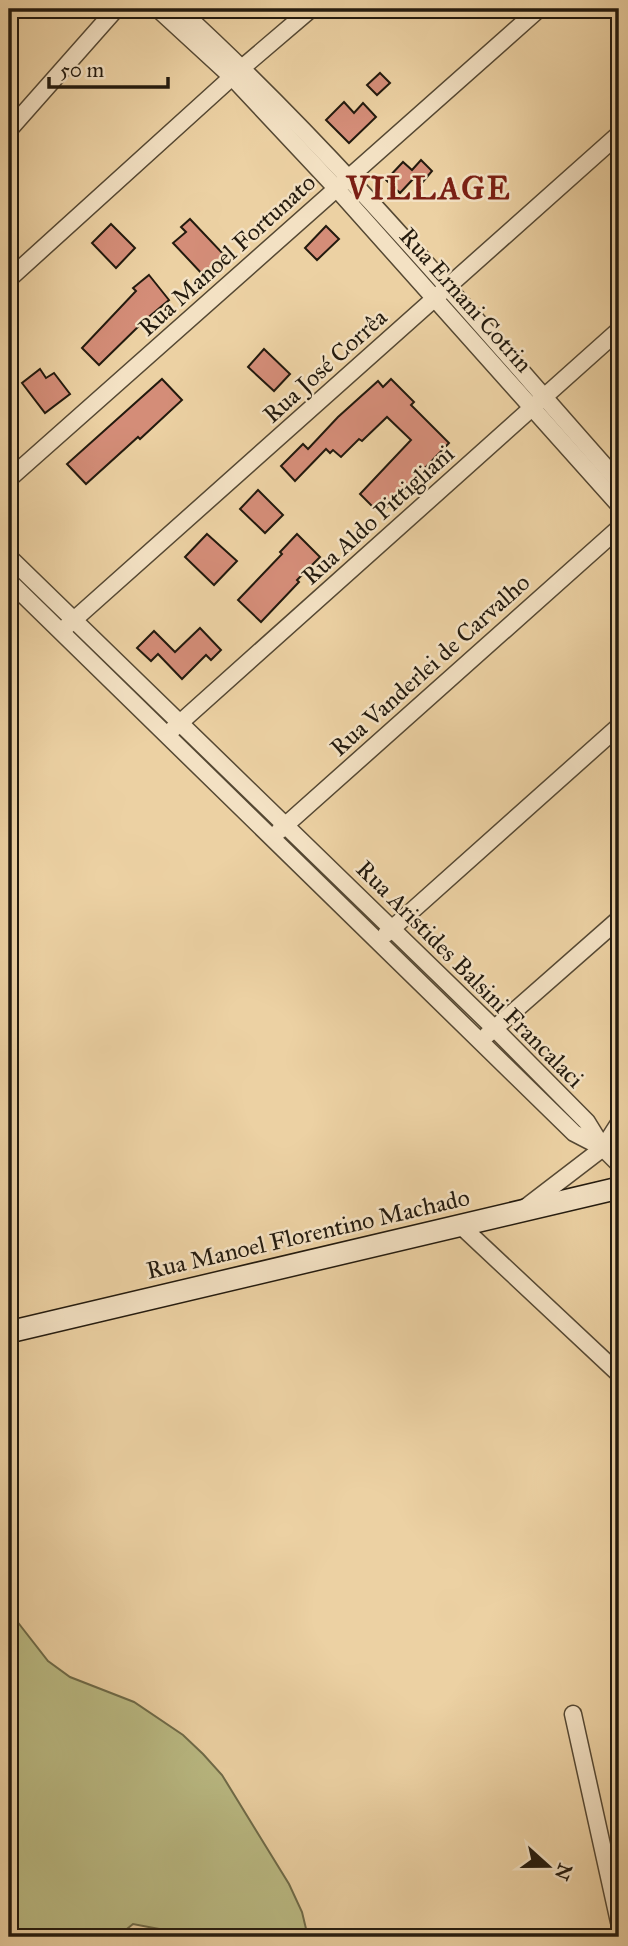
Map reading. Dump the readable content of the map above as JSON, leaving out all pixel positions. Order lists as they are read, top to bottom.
{
  "streets": {
    "main road": ["Rua Manoel Florentino Machado"],
    "street": [
      "Rua Manoel Fortunato",
      "Rua Ernani Cotrin",
      "Rua José Corrêa",
      "Rua Aldo Pittigliani",
      "Rua Vanderlei de Carvalho",
      "Rua Aristides Balsini Francalaci"
    ]
  },
  "crossings": [
    ["Rua Manoel Fortunato", "Rua Ernani Cotrin"],
    ["Rua Ernani Cotrin", "Rua José Corrêa"],
    ["Rua Ernani Cotrin", "Rua Aldo Pittigliani"],
    ["Rua José Corrêa", "Rua Aristides Balsini Francalaci"],
    ["Rua Aldo Pittigliani", "Rua Aristides Balsini Francalaci"],
    ["Rua Vanderlei de Carvalho", "Rua Aristides Balsini Francalaci"]
  ],
  "districts": ["VILLAGE"],
  "scale_bar": "50 m",
  "north": "right"
}
